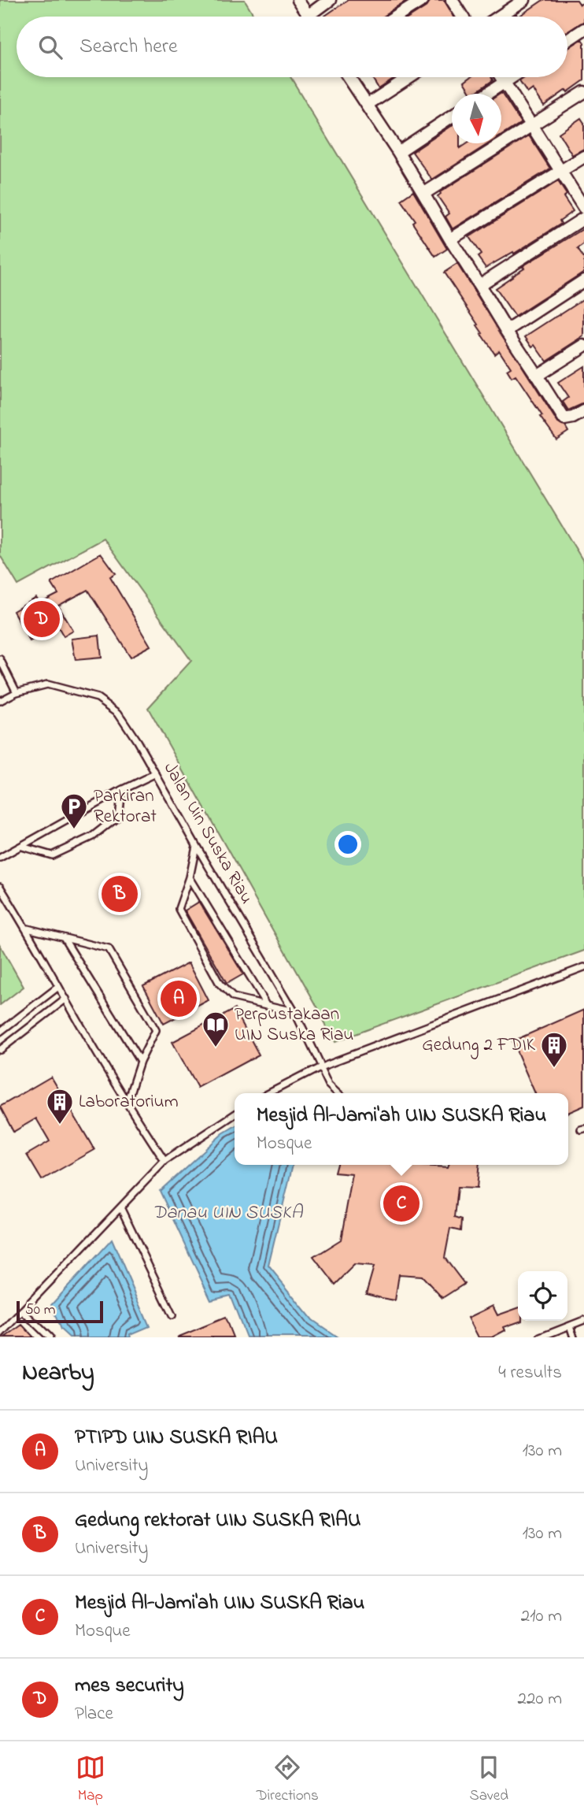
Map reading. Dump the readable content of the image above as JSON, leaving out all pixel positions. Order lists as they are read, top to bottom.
{
  "streets": {
    "lane": ["Jalan Uin Suska Riau"]
  },
  "water": ["Danau UIN SUSKA"],
  "places": {
    "parking": ["Parkiran Rektorat"],
    "library": ["Perpustakaan UIN Suska Riau"],
    "building": ["Gedung 2 FDIK", "Laboratorium"]
  },
  "scale_bar": "50 m",
  "north": "bottom",
  "page": {
    "search": "Search here",
    "pins": [
      "D",
      "B",
      "A",
      "C"
    ],
    "popup": ["Mesjid Al-Jami'ah UIN SUSKA Riau", "Mosque"],
    "scale": "50 m",
    "heading": ["Nearby", "4 results"],
    "list": [
      {
        "mark": "A",
        "name": "PTIPD UIN SUSKA RIAU",
        "note": "University",
        "value": "130 m"
      },
      {
        "mark": "B",
        "name": "Gedung rektorat UIN SUSKA RIAU",
        "note": "University",
        "value": "130 m"
      },
      {
        "mark": "C",
        "name": "Mesjid Al-Jami'ah UIN SUSKA Riau",
        "note": "Mosque",
        "value": "210 m"
      },
      {
        "mark": "D",
        "name": "mes security",
        "note": "Place",
        "value": "220 m"
      }
    ],
    "nav": ["Map", "Directions", "Saved"]
  }
}
